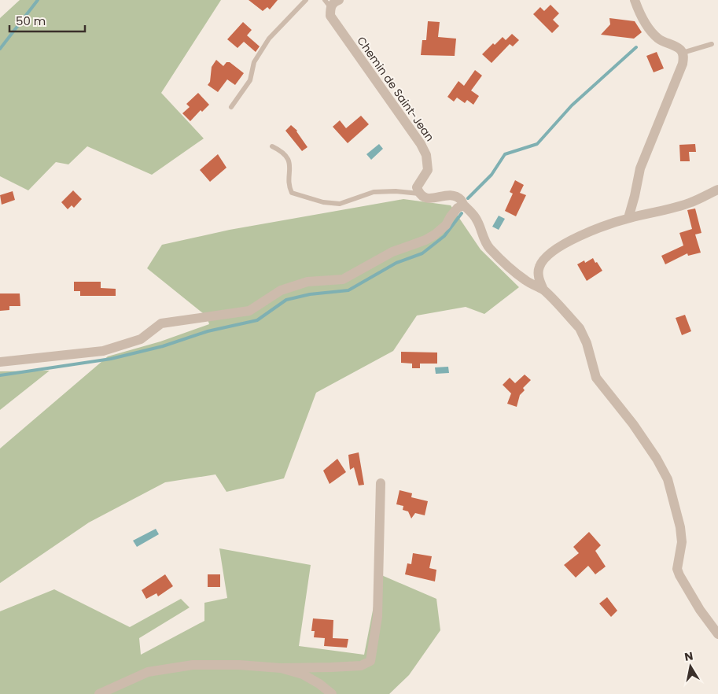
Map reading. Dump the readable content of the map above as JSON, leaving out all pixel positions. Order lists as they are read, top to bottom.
{
  "streets": {
    "street": ["Chemin de Saint-Jean"]
  },
  "scale_bar": "50 m",
  "north": "top"
}
